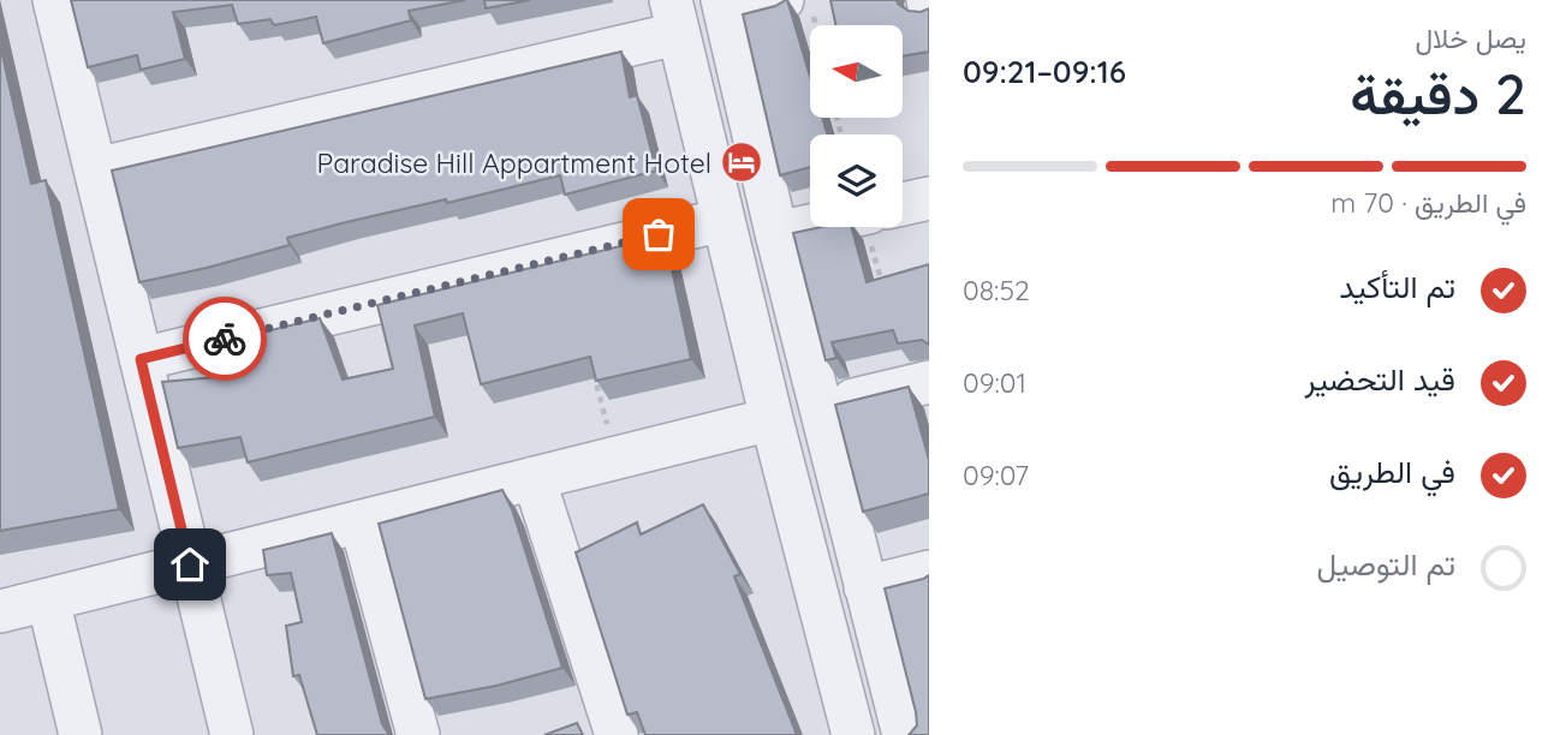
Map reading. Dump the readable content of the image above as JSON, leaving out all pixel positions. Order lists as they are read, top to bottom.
{
  "places": {
    "hotel": ["Paradise Hill Appartment Hotel"]
  },
  "north": "left",
  "page": {
    "heading": ["2 دقيقة", "يصل خلال", "09:16–09:21"],
    "bar": "في الطريق · 70 m",
    "list": [
      ["تم التأكيد", "08:52"],
      ["قيد التحضير", "09:01"],
      ["في الطريق", "09:07"],
      "تم التوصيل"
    ]
  }
}
